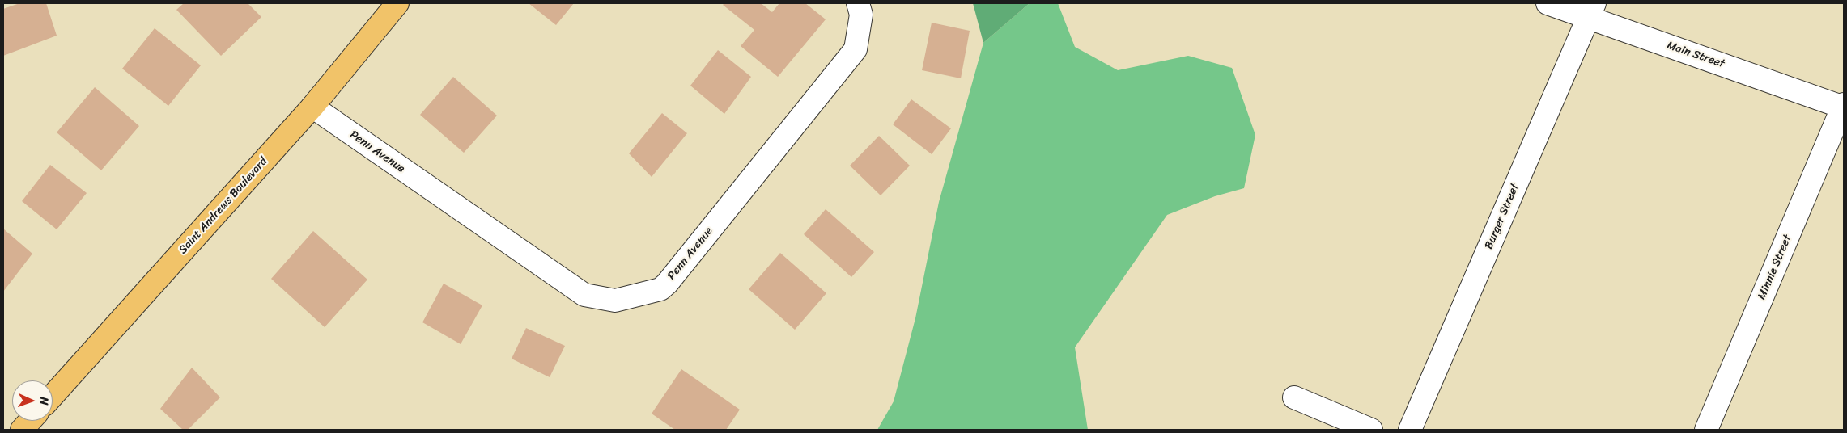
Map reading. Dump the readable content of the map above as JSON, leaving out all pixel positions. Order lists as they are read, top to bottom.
{
  "streets": {
    "main road": ["Saint Andrews Boulevard"],
    "street": [
      "Main Street",
      "Penn Avenue",
      "Burger Street",
      "Minnie Street"
    ]
  },
  "crossings": [
    ["Main Street", "Burger Street"],
    ["Main Street", "Minnie Street"],
    ["Penn Avenue", "Saint Andrews Boulevard"]
  ],
  "north": "right"
}
